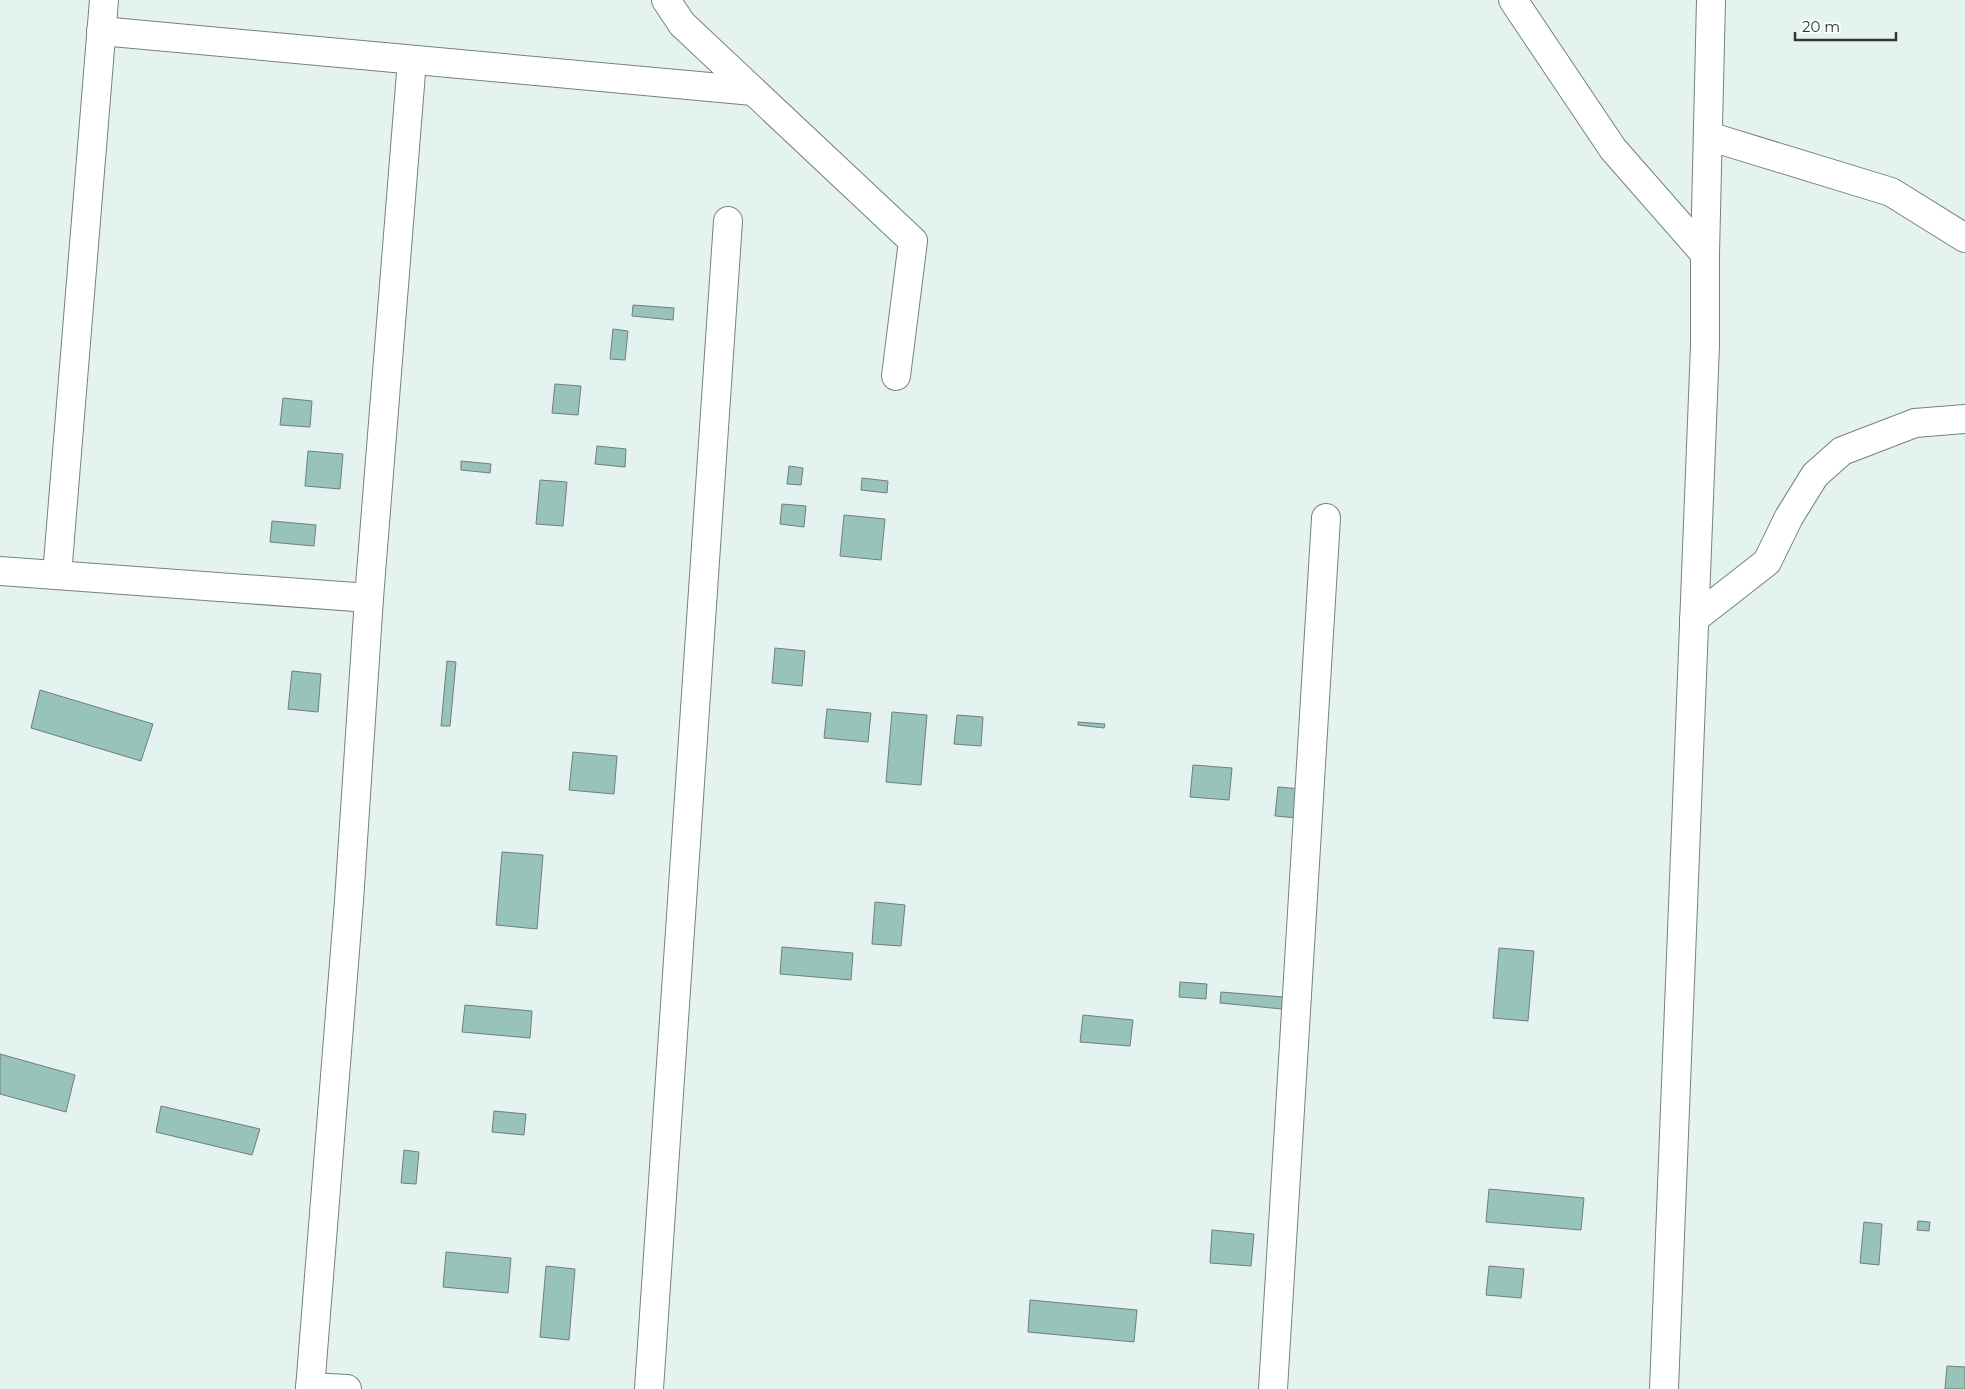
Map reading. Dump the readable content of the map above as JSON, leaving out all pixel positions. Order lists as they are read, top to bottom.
{
  "scale_bar": "20 m"
}
